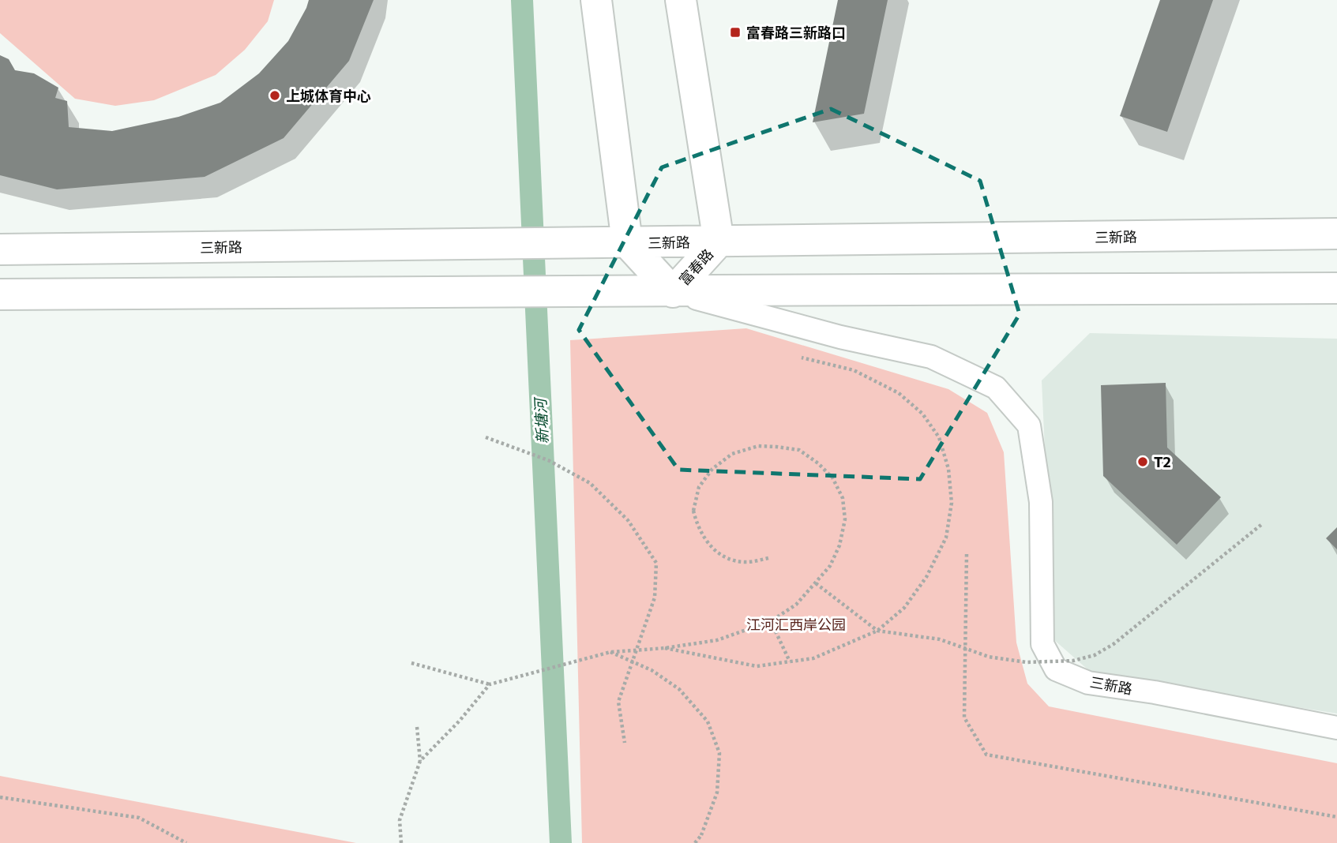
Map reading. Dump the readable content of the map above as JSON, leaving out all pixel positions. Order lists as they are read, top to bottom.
{
  "streets": {
    "main road": ["三新路", "富春路"]
  },
  "crossings": [
    ["三新路", "富春路"]
  ],
  "water": ["新塘河"],
  "parks": ["江河汇西岸公园"],
  "places": {
    "transit": ["富春路三新路口"],
    "other": ["上城体育中心", "T2"]
  }
}
